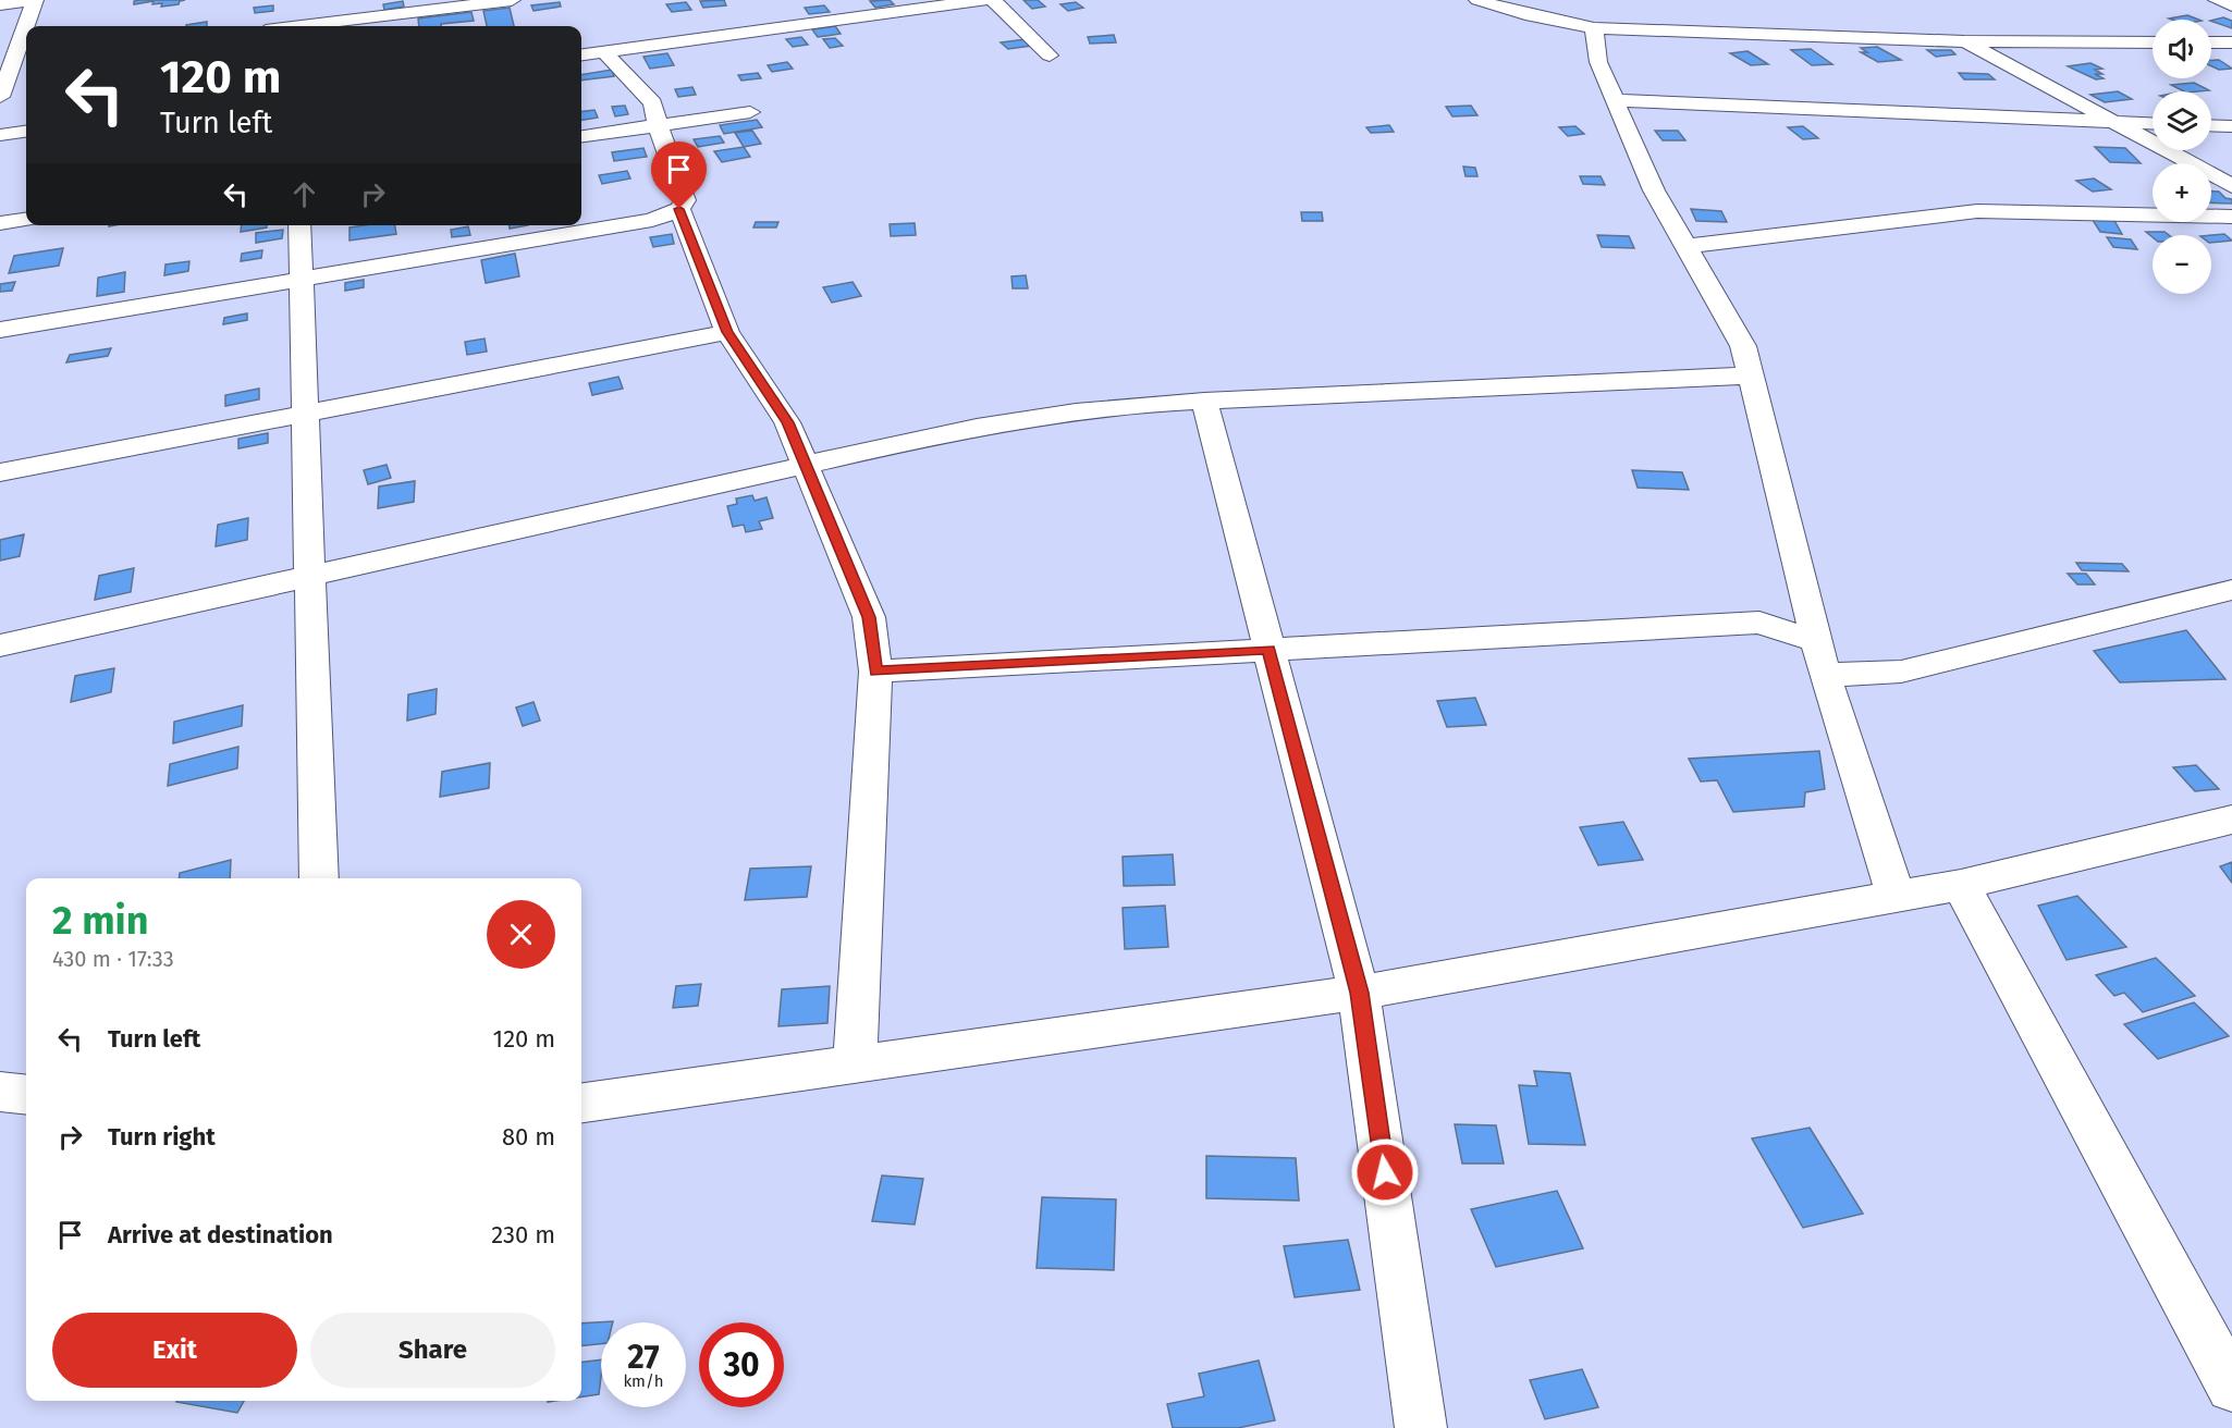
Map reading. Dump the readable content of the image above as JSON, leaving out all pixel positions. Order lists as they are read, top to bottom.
{
  "page": {
    "map_buttons": ["+", "−"],
    "turn": ["120 m", "Turn left"],
    "heading": ["2 min", "430 m · 17:33"],
    "list": [
      {
        "name": "Turn left",
        "value": "120 m"
      },
      {
        "name": "Turn right",
        "value": "80 m"
      },
      {
        "name": "Arrive at destination",
        "value": "230 m"
      }
    ],
    "buttons": ["Exit", "Share"],
    "speed": "27 km/h",
    "limit": "30"
  }
}
